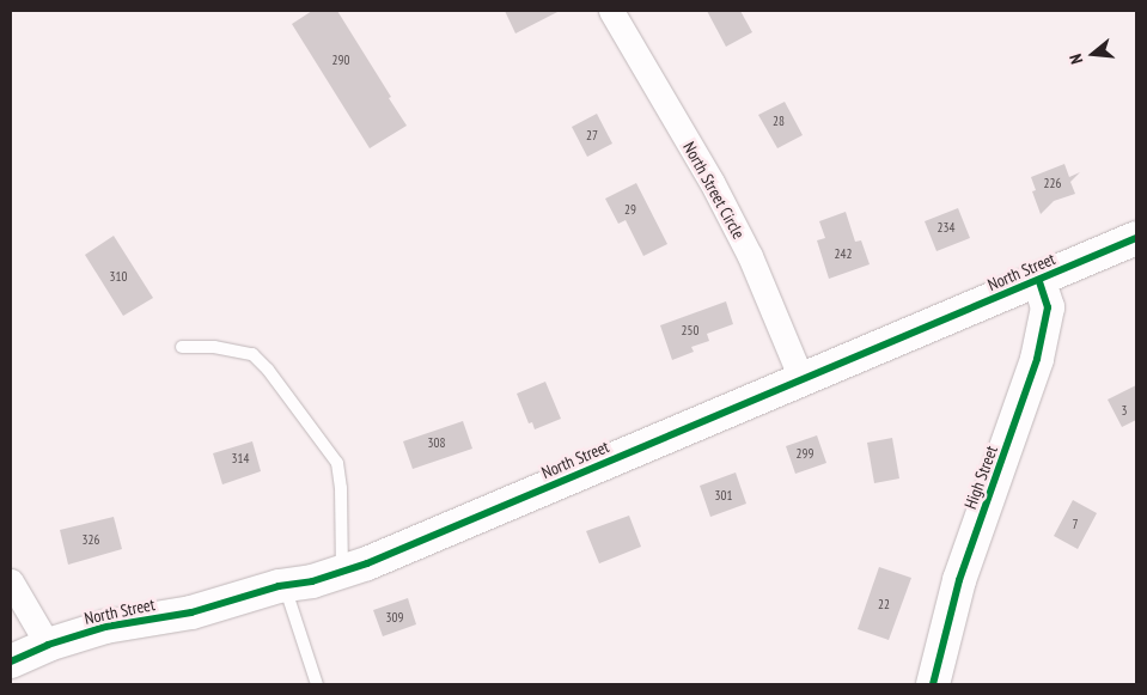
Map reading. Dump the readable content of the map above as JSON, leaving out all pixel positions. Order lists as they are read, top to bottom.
{
  "streets": {
    "street": ["North Street Circle", "North Street", "High Street"]
  },
  "crossings": [
    ["North Street Circle", "North Street"],
    ["North Street", "High Street"]
  ],
  "house_numbers": [
    "290",
    "28",
    "27",
    "226",
    "29",
    "234",
    "242",
    "310",
    "250",
    "3",
    "308",
    "299",
    "314",
    "301",
    "7",
    "326",
    "22",
    "309"
  ],
  "north": "left"
}
